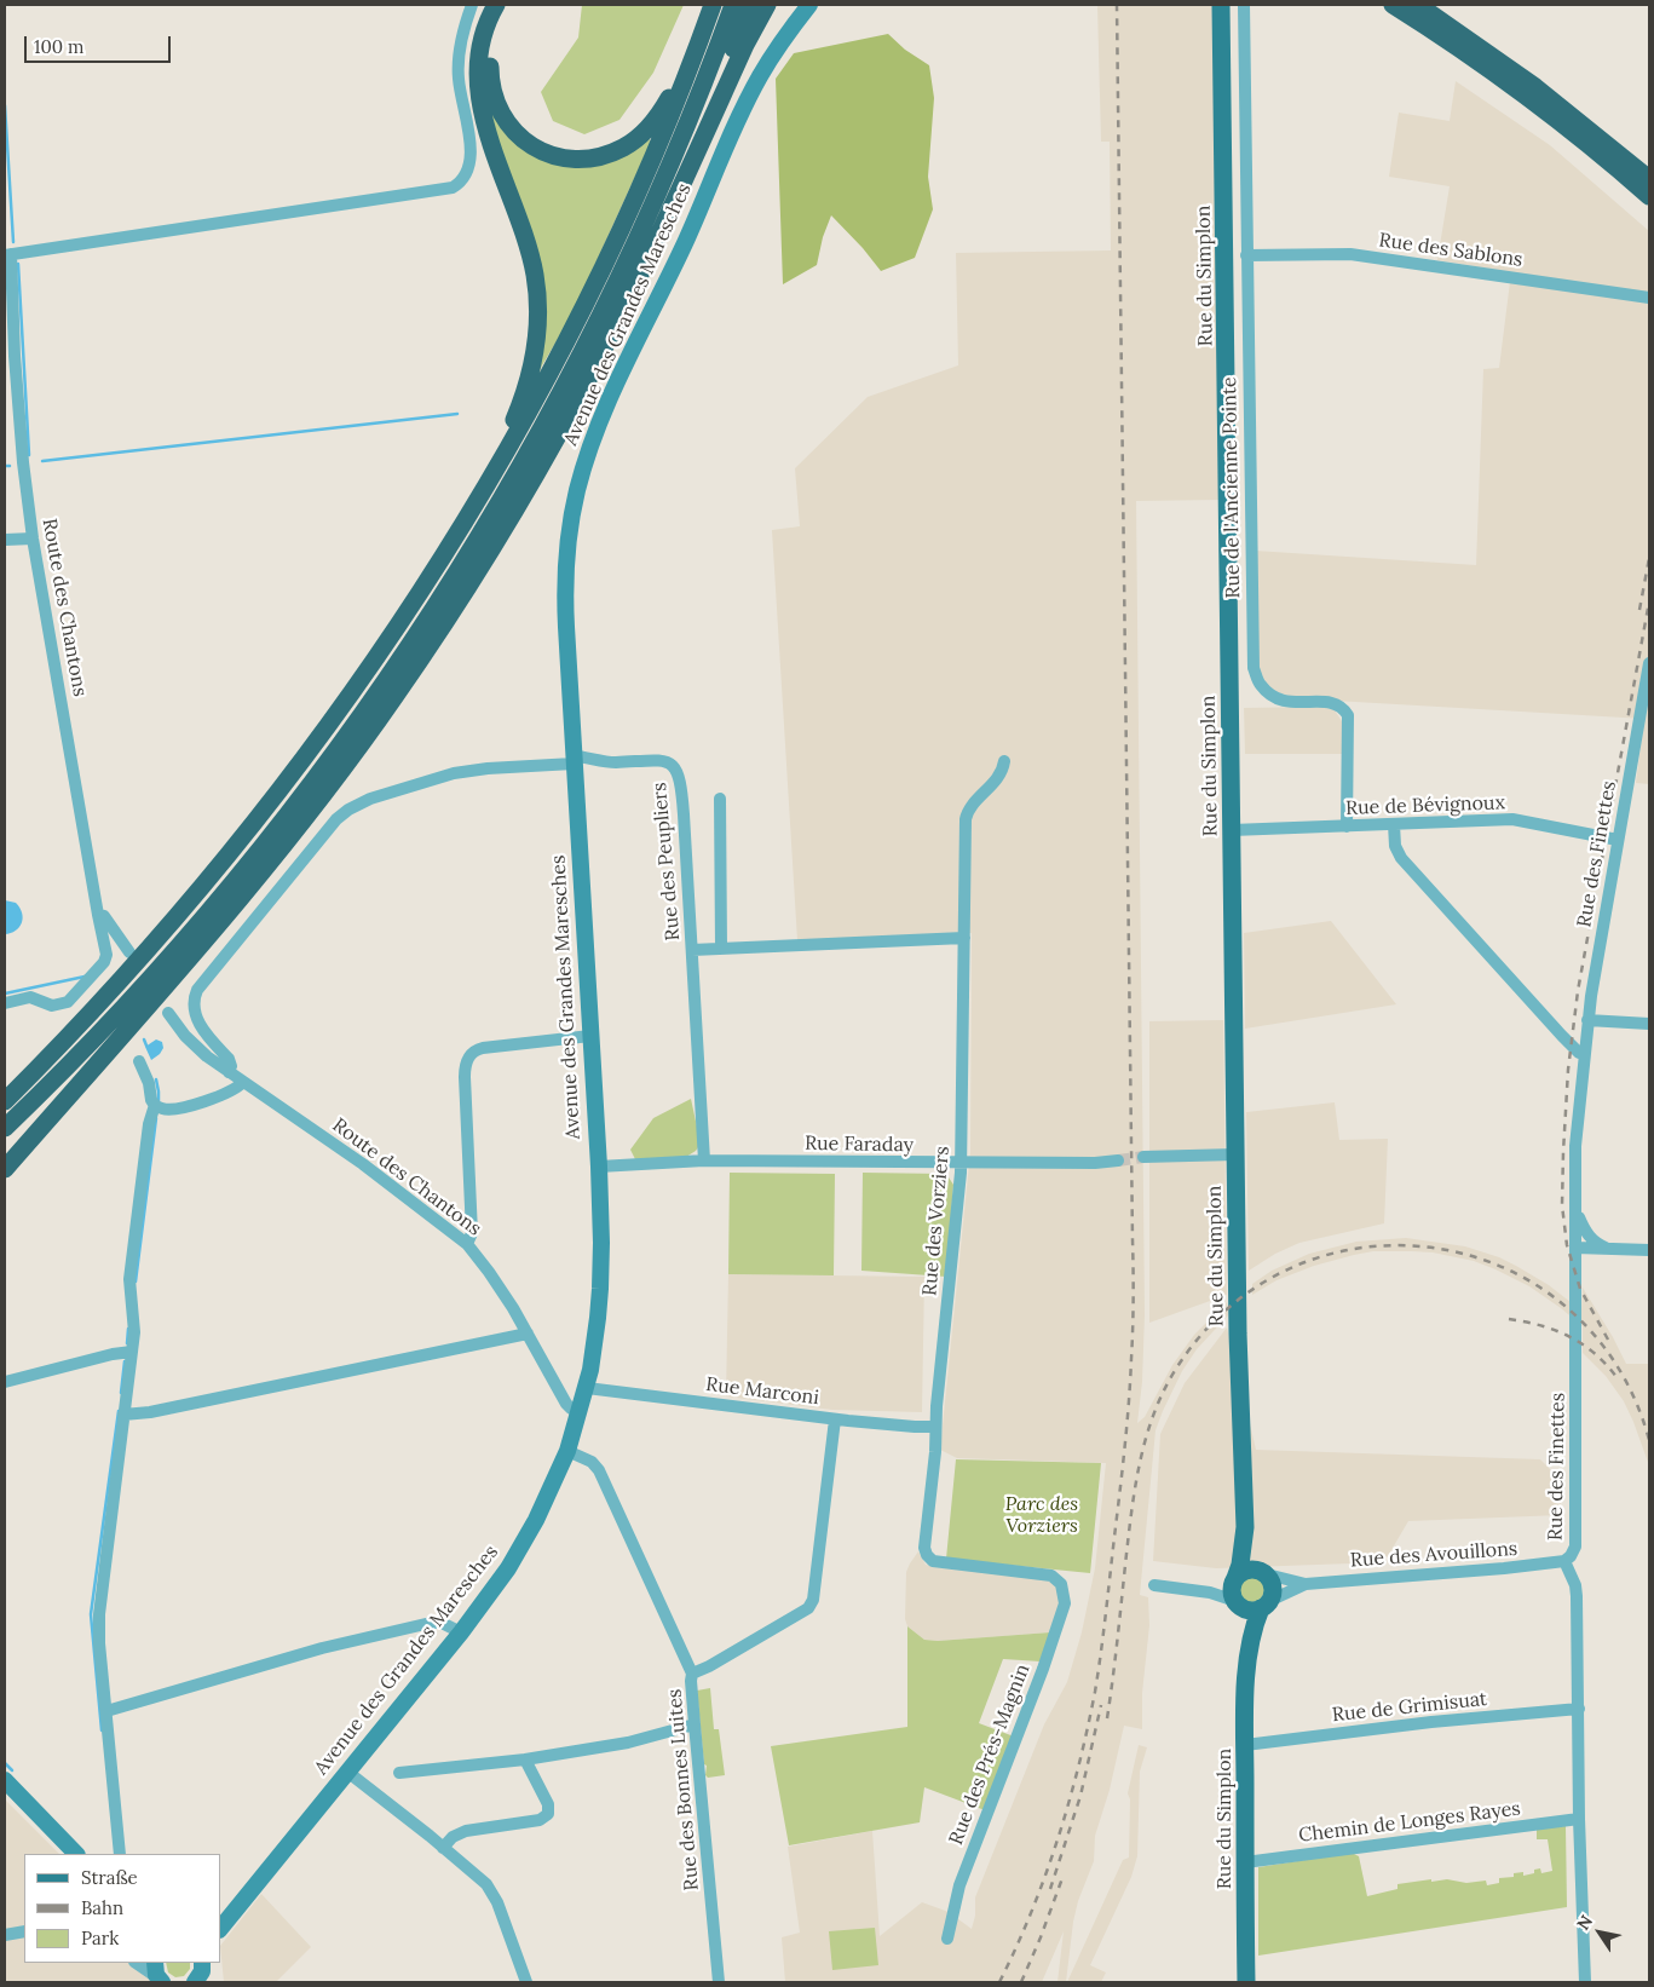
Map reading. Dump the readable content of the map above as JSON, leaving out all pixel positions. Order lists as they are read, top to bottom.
{
  "streets": {
    "main road": ["Rue du Simplon", "Avenue des Grandes Maresches"],
    "street": [
      "Rue des Sablons",
      "Rue de l'Ancienne Pointe",
      "Route des Chantons",
      "Rue de Bévignoux",
      "Rue des Finettes",
      "Rue des Peupliers",
      "Rue Faraday",
      "Rue des Vorziers",
      "Rue Marconi",
      "Rue des Avouillons",
      "Rue de Grimisuat",
      "Rue des Prés-Magnin",
      "Rue des Bonnes Luites",
      "Chemin de Longes Rayes"
    ]
  },
  "crossings": [
    ["Rue des Sablons", "Rue de l'Ancienne Pointe"],
    ["Rue du Simplon", "Rue de Bévignoux"],
    ["Rue du Simplon", "Rue des Avouillons"],
    ["Rue du Simplon", "Rue de Grimisuat"],
    ["Rue du Simplon", "Chemin de Longes Rayes"],
    ["Avenue des Grandes Maresches", "Route des Chantons"],
    ["Avenue des Grandes Maresches", "Rue des Peupliers"],
    ["Avenue des Grandes Maresches", "Rue Faraday"],
    ["Avenue des Grandes Maresches", "Rue Marconi"],
    ["Avenue des Grandes Maresches", "Rue des Bonnes Luites"],
    ["Rue de l'Ancienne Pointe", "Rue de Bévignoux"],
    ["Route des Chantons", "Rue des Peupliers"],
    ["Rue de Bévignoux", "Rue des Finettes"],
    ["Rue des Finettes", "Rue des Avouillons"],
    ["Rue des Finettes", "Rue de Grimisuat"],
    ["Rue des Finettes", "Chemin de Longes Rayes"],
    ["Rue des Peupliers", "Rue Faraday"],
    ["Rue des Peupliers", "Rue des Vorziers"],
    ["Rue Faraday", "Rue des Vorziers"],
    ["Rue des Vorziers", "Rue Marconi"],
    ["Rue des Vorziers", "Rue des Prés-Magnin"]
  ],
  "parks": ["Parc des Vorziers"],
  "legend": ["Straße", "Bahn", "Park"],
  "scale_bar": "100 m",
  "north": "top left"
}
